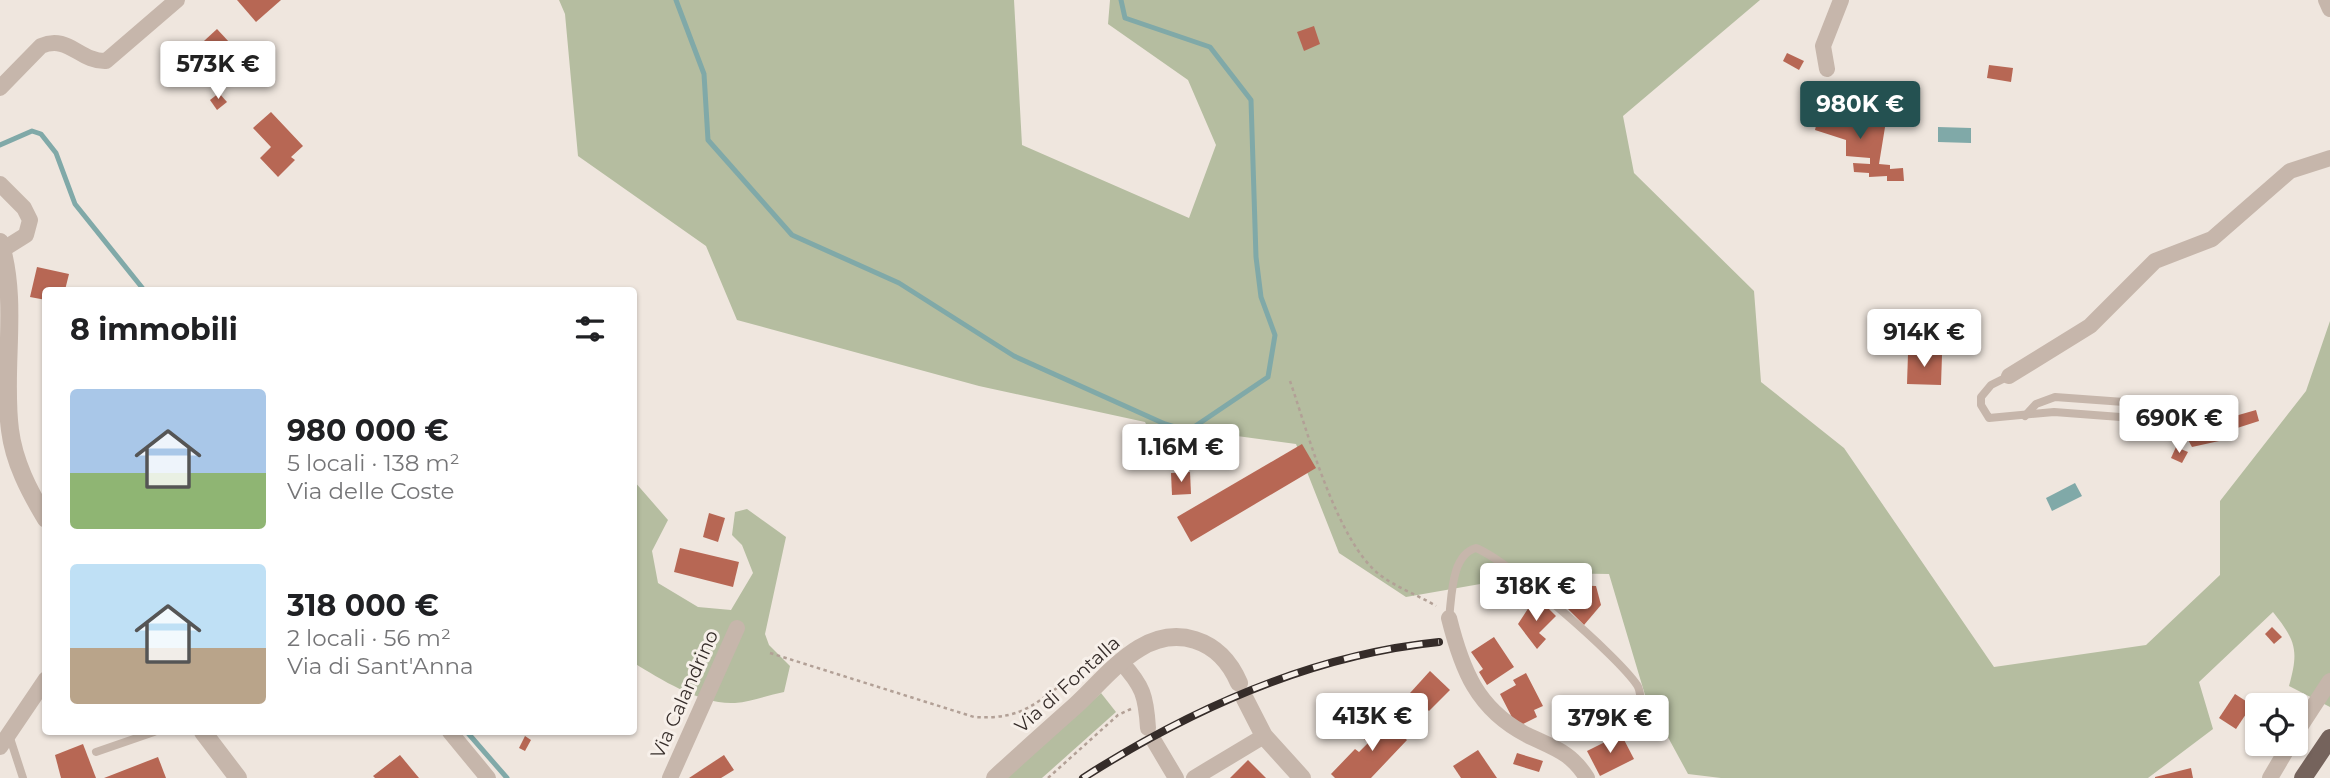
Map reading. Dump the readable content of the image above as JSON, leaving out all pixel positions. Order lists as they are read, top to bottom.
{
  "streets": {
    "street": ["Via di Fontalla", "Via Calandrino"]
  },
  "page": {
    "price": [
      "573K €",
      "980K €",
      "914K €",
      "690K €",
      "1.16M €",
      "318K €",
      "413K €",
      "379K €"
    ],
    "heading": "8 immobili",
    "list": [
      {
        "name": "980 000 €",
        "note": "5 locali · 138 m² · Via delle Coste"
      },
      {
        "name": "318 000 €",
        "note": "2 locali · 56 m² · Via di Sant'Anna"
      }
    ]
  }
}
